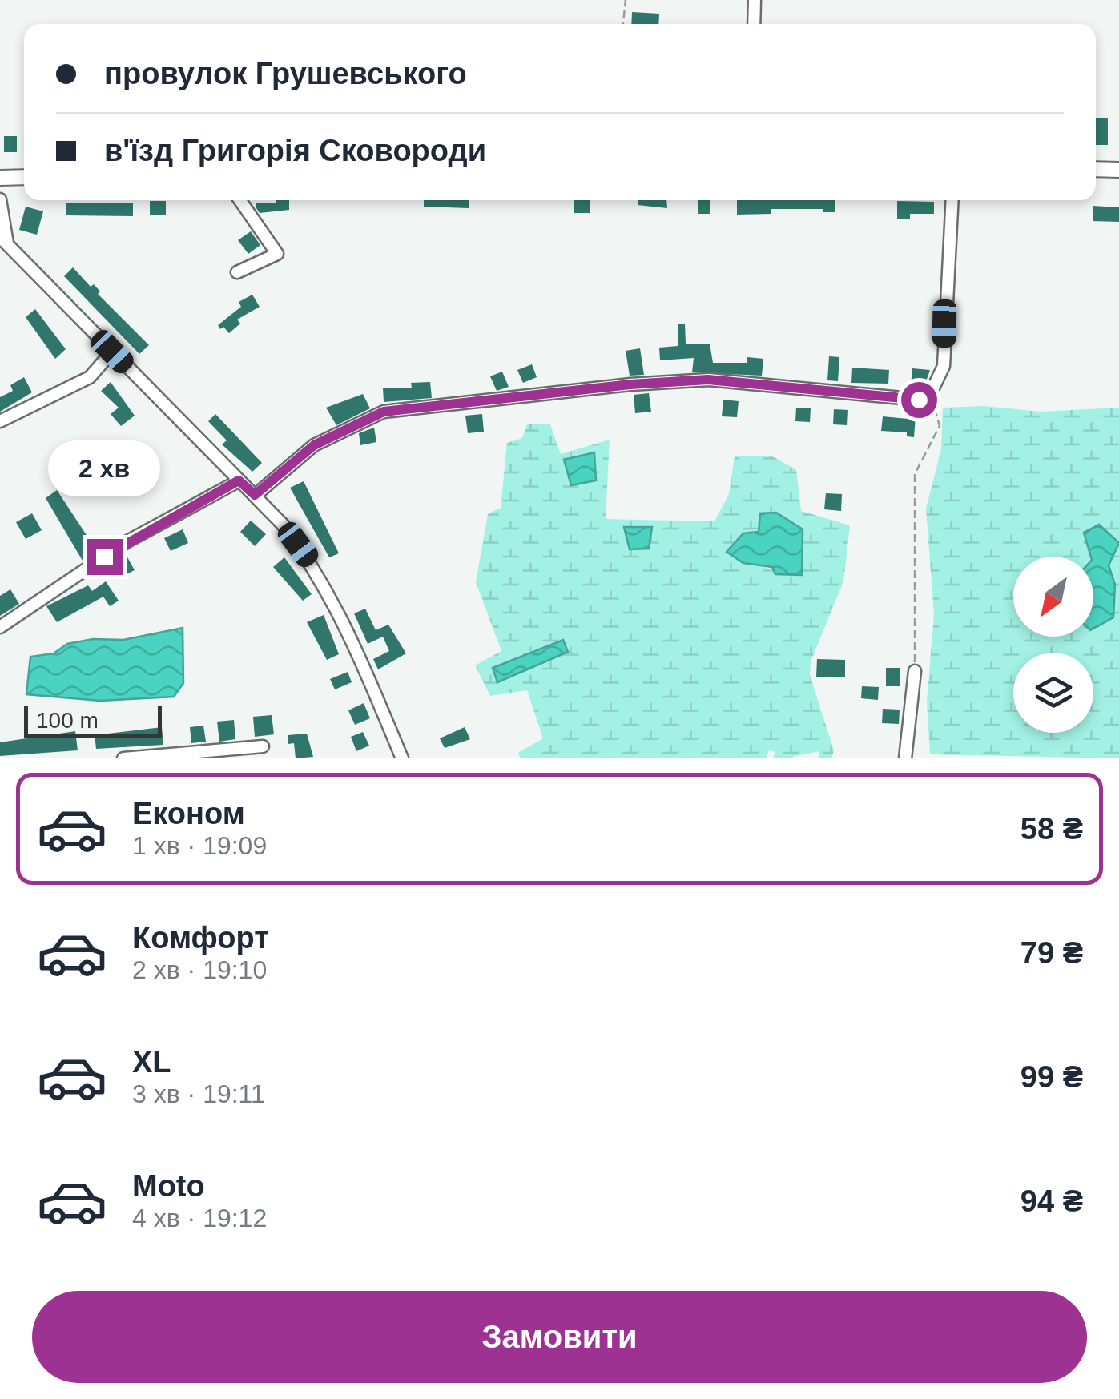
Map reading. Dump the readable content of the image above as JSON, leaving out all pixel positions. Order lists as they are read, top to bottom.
{
  "scale_bar": "100 m",
  "north": "bottom left",
  "page": {
    "banner": ["провулок Грушевського", "в'їзд Григорія Сковороди"],
    "bubble": "2 хв",
    "scale": "100 m",
    "list": [
      {
        "name": "Економ",
        "note": "1 хв · 19:09",
        "value": "58 ₴"
      },
      {
        "name": "Комфорт",
        "note": "2 хв · 19:10",
        "value": "79 ₴"
      },
      {
        "name": "XL",
        "note": "3 хв · 19:11",
        "value": "99 ₴"
      },
      {
        "name": "Moto",
        "note": "4 хв · 19:12",
        "value": "94 ₴"
      }
    ],
    "buttons": "Замовити"
  }
}
